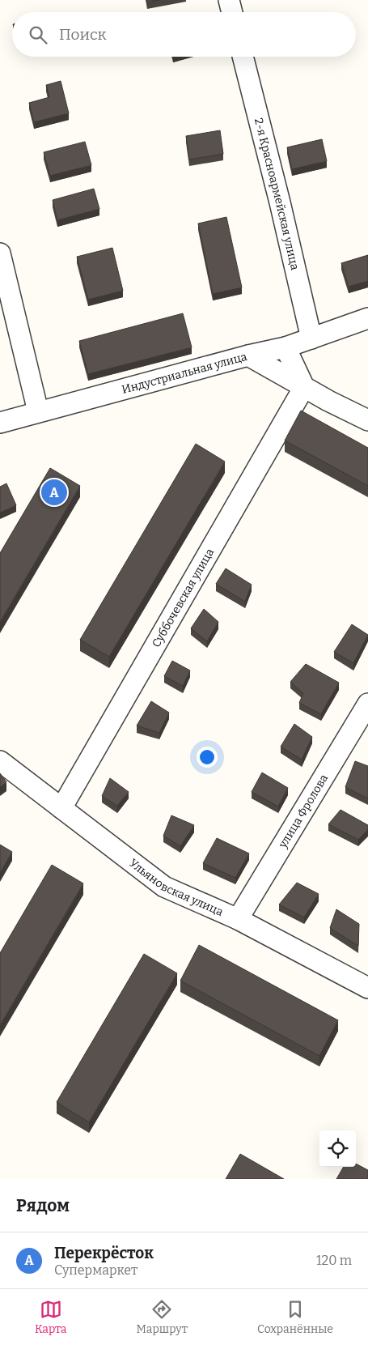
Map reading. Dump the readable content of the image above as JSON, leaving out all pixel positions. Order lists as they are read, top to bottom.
{
  "streets": {
    "street": [
      "2-я Красноармейская улица",
      "Индустриальная улица",
      "Суббочевская улица",
      "улица Фролова",
      "Ульяновская улица"
    ]
  },
  "crossings": [
    ["2-я Красноармейская улица", "Индустриальная улица"],
    ["Суббочевская улица", "Ульяновская улица"],
    ["улица Фролова", "Ульяновская улица"]
  ],
  "page": {
    "search": "Поиск",
    "pins": "A",
    "heading": "Рядом",
    "list": [
      {
        "mark": "A",
        "name": "Перекрёсток",
        "note": "Супермаркет",
        "value": "120 m"
      }
    ],
    "nav": ["Карта", "Маршрут", "Сохранённые"]
  }
}
